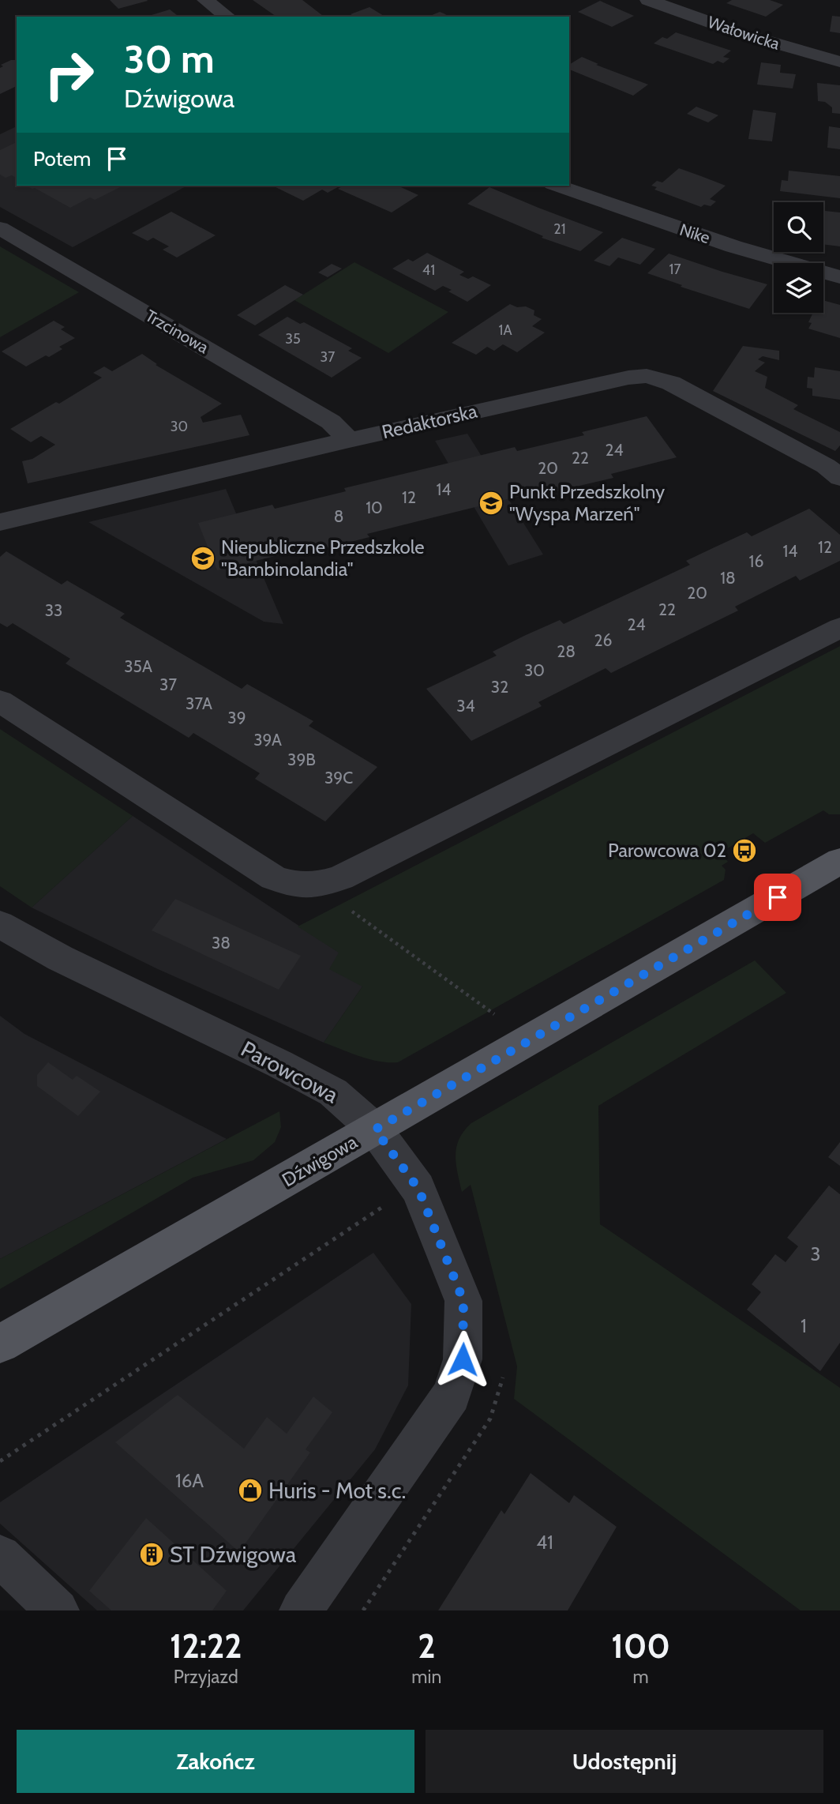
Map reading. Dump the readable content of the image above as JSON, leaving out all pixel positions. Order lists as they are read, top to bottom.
{
  "streets": {
    "main road": ["Dźwigowa"],
    "street": [
      "Wałowicka",
      "Nike",
      "Trzcinowa",
      "Redaktorska",
      "Parowcowa"
    ]
  },
  "crossings": [
    ["Trzcinowa", "Redaktorska"],
    ["Parowcowa", "Dźwigowa"]
  ],
  "places": {
    "school or university": ["Punkt Przedszkolny \"Wyspa Marzeń\"", "Niepubliczne Przedszkole \"Bambinolandia\""],
    "bus stop": ["Parowcowa 02"],
    "shop": ["Huris - Mot s.c."],
    "building": ["ST Dźwigowa"]
  },
  "house_numbers": [
    "21",
    "17",
    "41",
    "1A",
    "35",
    "37",
    "30",
    "24",
    "22",
    "20",
    "14",
    "12",
    "10",
    "8",
    "12",
    "14",
    "16",
    "18",
    "20",
    "22",
    "33",
    "24",
    "26",
    "28",
    "35A",
    "30",
    "37",
    "32",
    "37A",
    "34",
    "39",
    "39A",
    "39B",
    "39C",
    "38",
    "3",
    "1",
    "16A",
    "41"
  ],
  "page": {
    "turn": ["30 m", "Dźwigowa"],
    "then": "Potem",
    "eta": [
      "12:22",
      "Przyjazd",
      "2",
      "min",
      "100",
      "m"
    ],
    "buttons": ["Zakończ", "Udostępnij"]
  }
}
